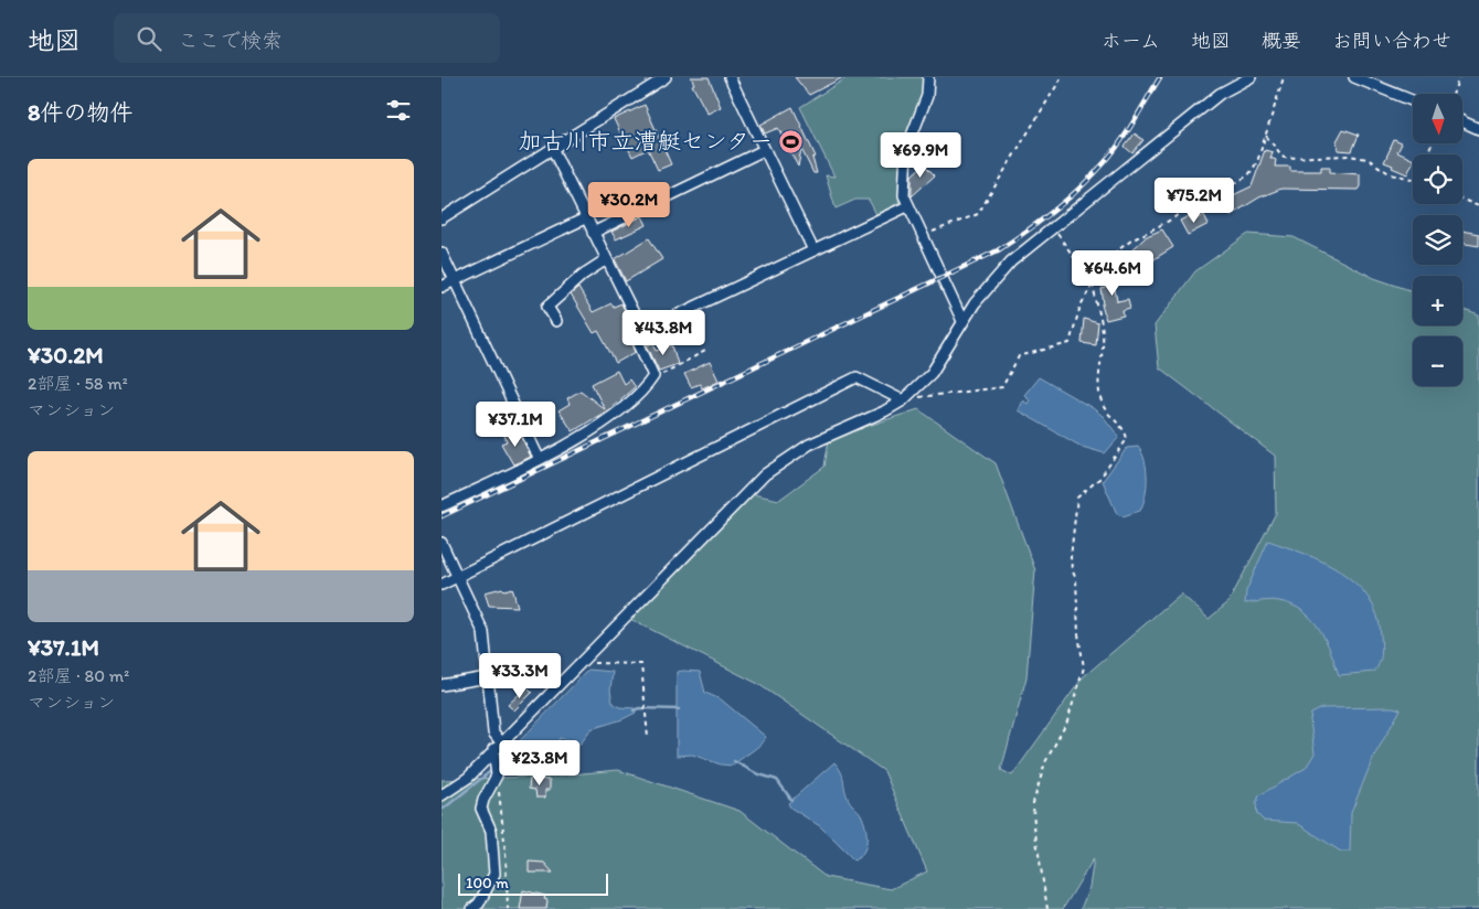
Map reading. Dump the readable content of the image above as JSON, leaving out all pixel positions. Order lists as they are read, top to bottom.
{
  "places": {
    "sports": ["加古川市立漕艇センター"]
  },
  "scale_bar": "100 m",
  "north": "bottom",
  "page": {
    "header": "地図",
    "search": "ここで検索",
    "nav": [
      "ホーム",
      "地図",
      "概要",
      "お問い合わせ"
    ],
    "heading": "8件の物件",
    "map_buttons": ["+", "−"],
    "price": [
      "¥69.9M",
      "¥75.2M",
      "¥30.2M",
      "¥64.6M",
      "¥43.8M",
      "¥37.1M",
      "¥33.3M",
      "¥23.8M"
    ],
    "list": [
      {
        "name": "¥30.2M",
        "note": "2部屋 · 58 m² · マンション"
      },
      {
        "name": "¥37.1M",
        "note": "2部屋 · 80 m² · マンション"
      }
    ],
    "scale": "100 m"
  }
}
